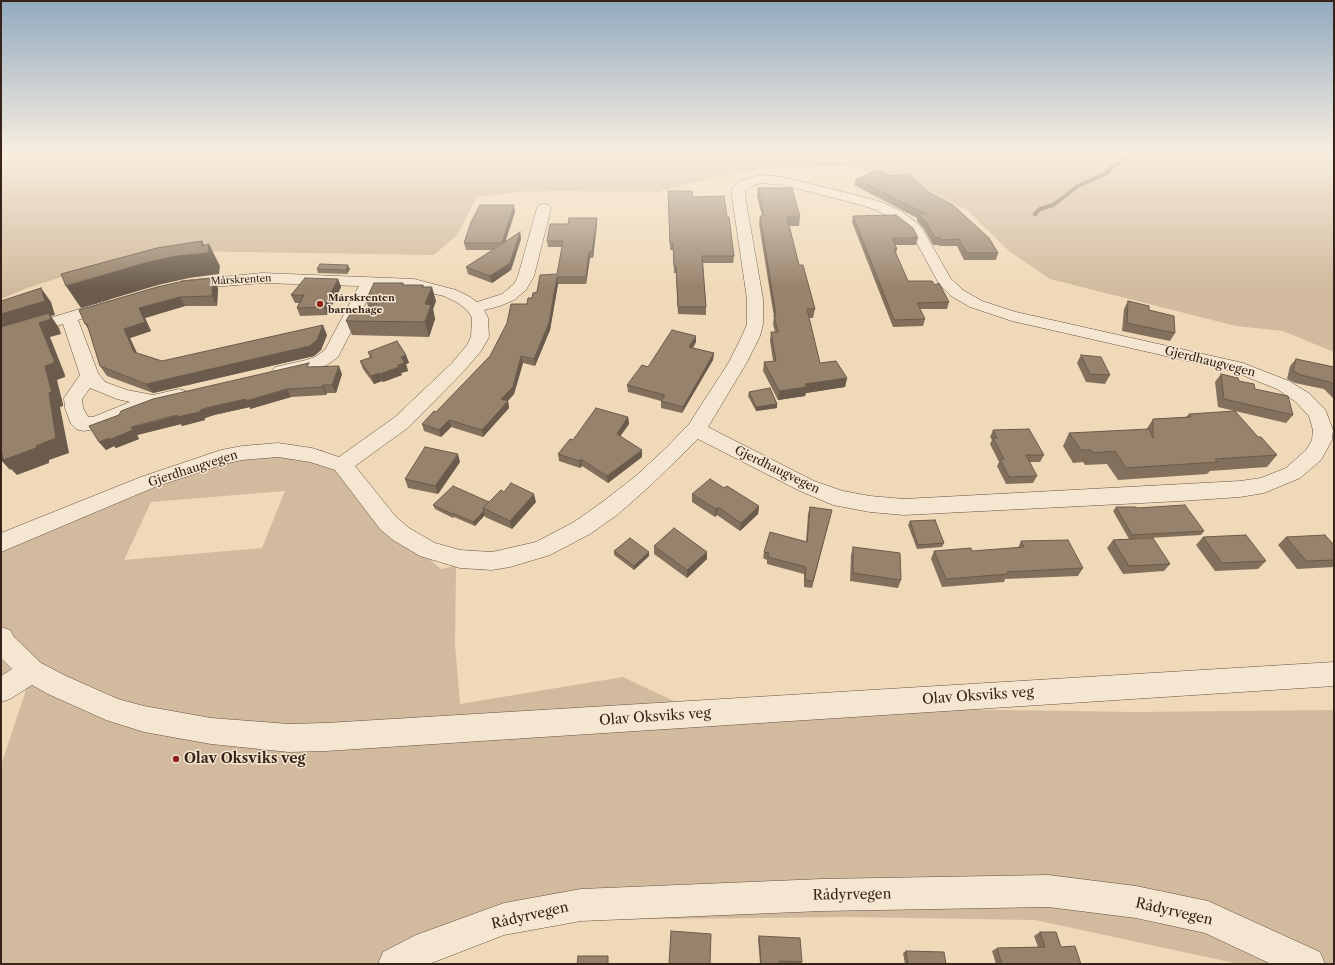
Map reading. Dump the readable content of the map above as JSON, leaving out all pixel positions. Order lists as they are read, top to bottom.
{
  "streets": {
    "street": [
      "Mårskrenten",
      "Gjerdhaugvegen",
      "Olav Oksviks veg",
      "Rådyrvegen"
    ]
  },
  "places": ["Mårskrenten barnehage", "Olav Oksviks veg"]
}
